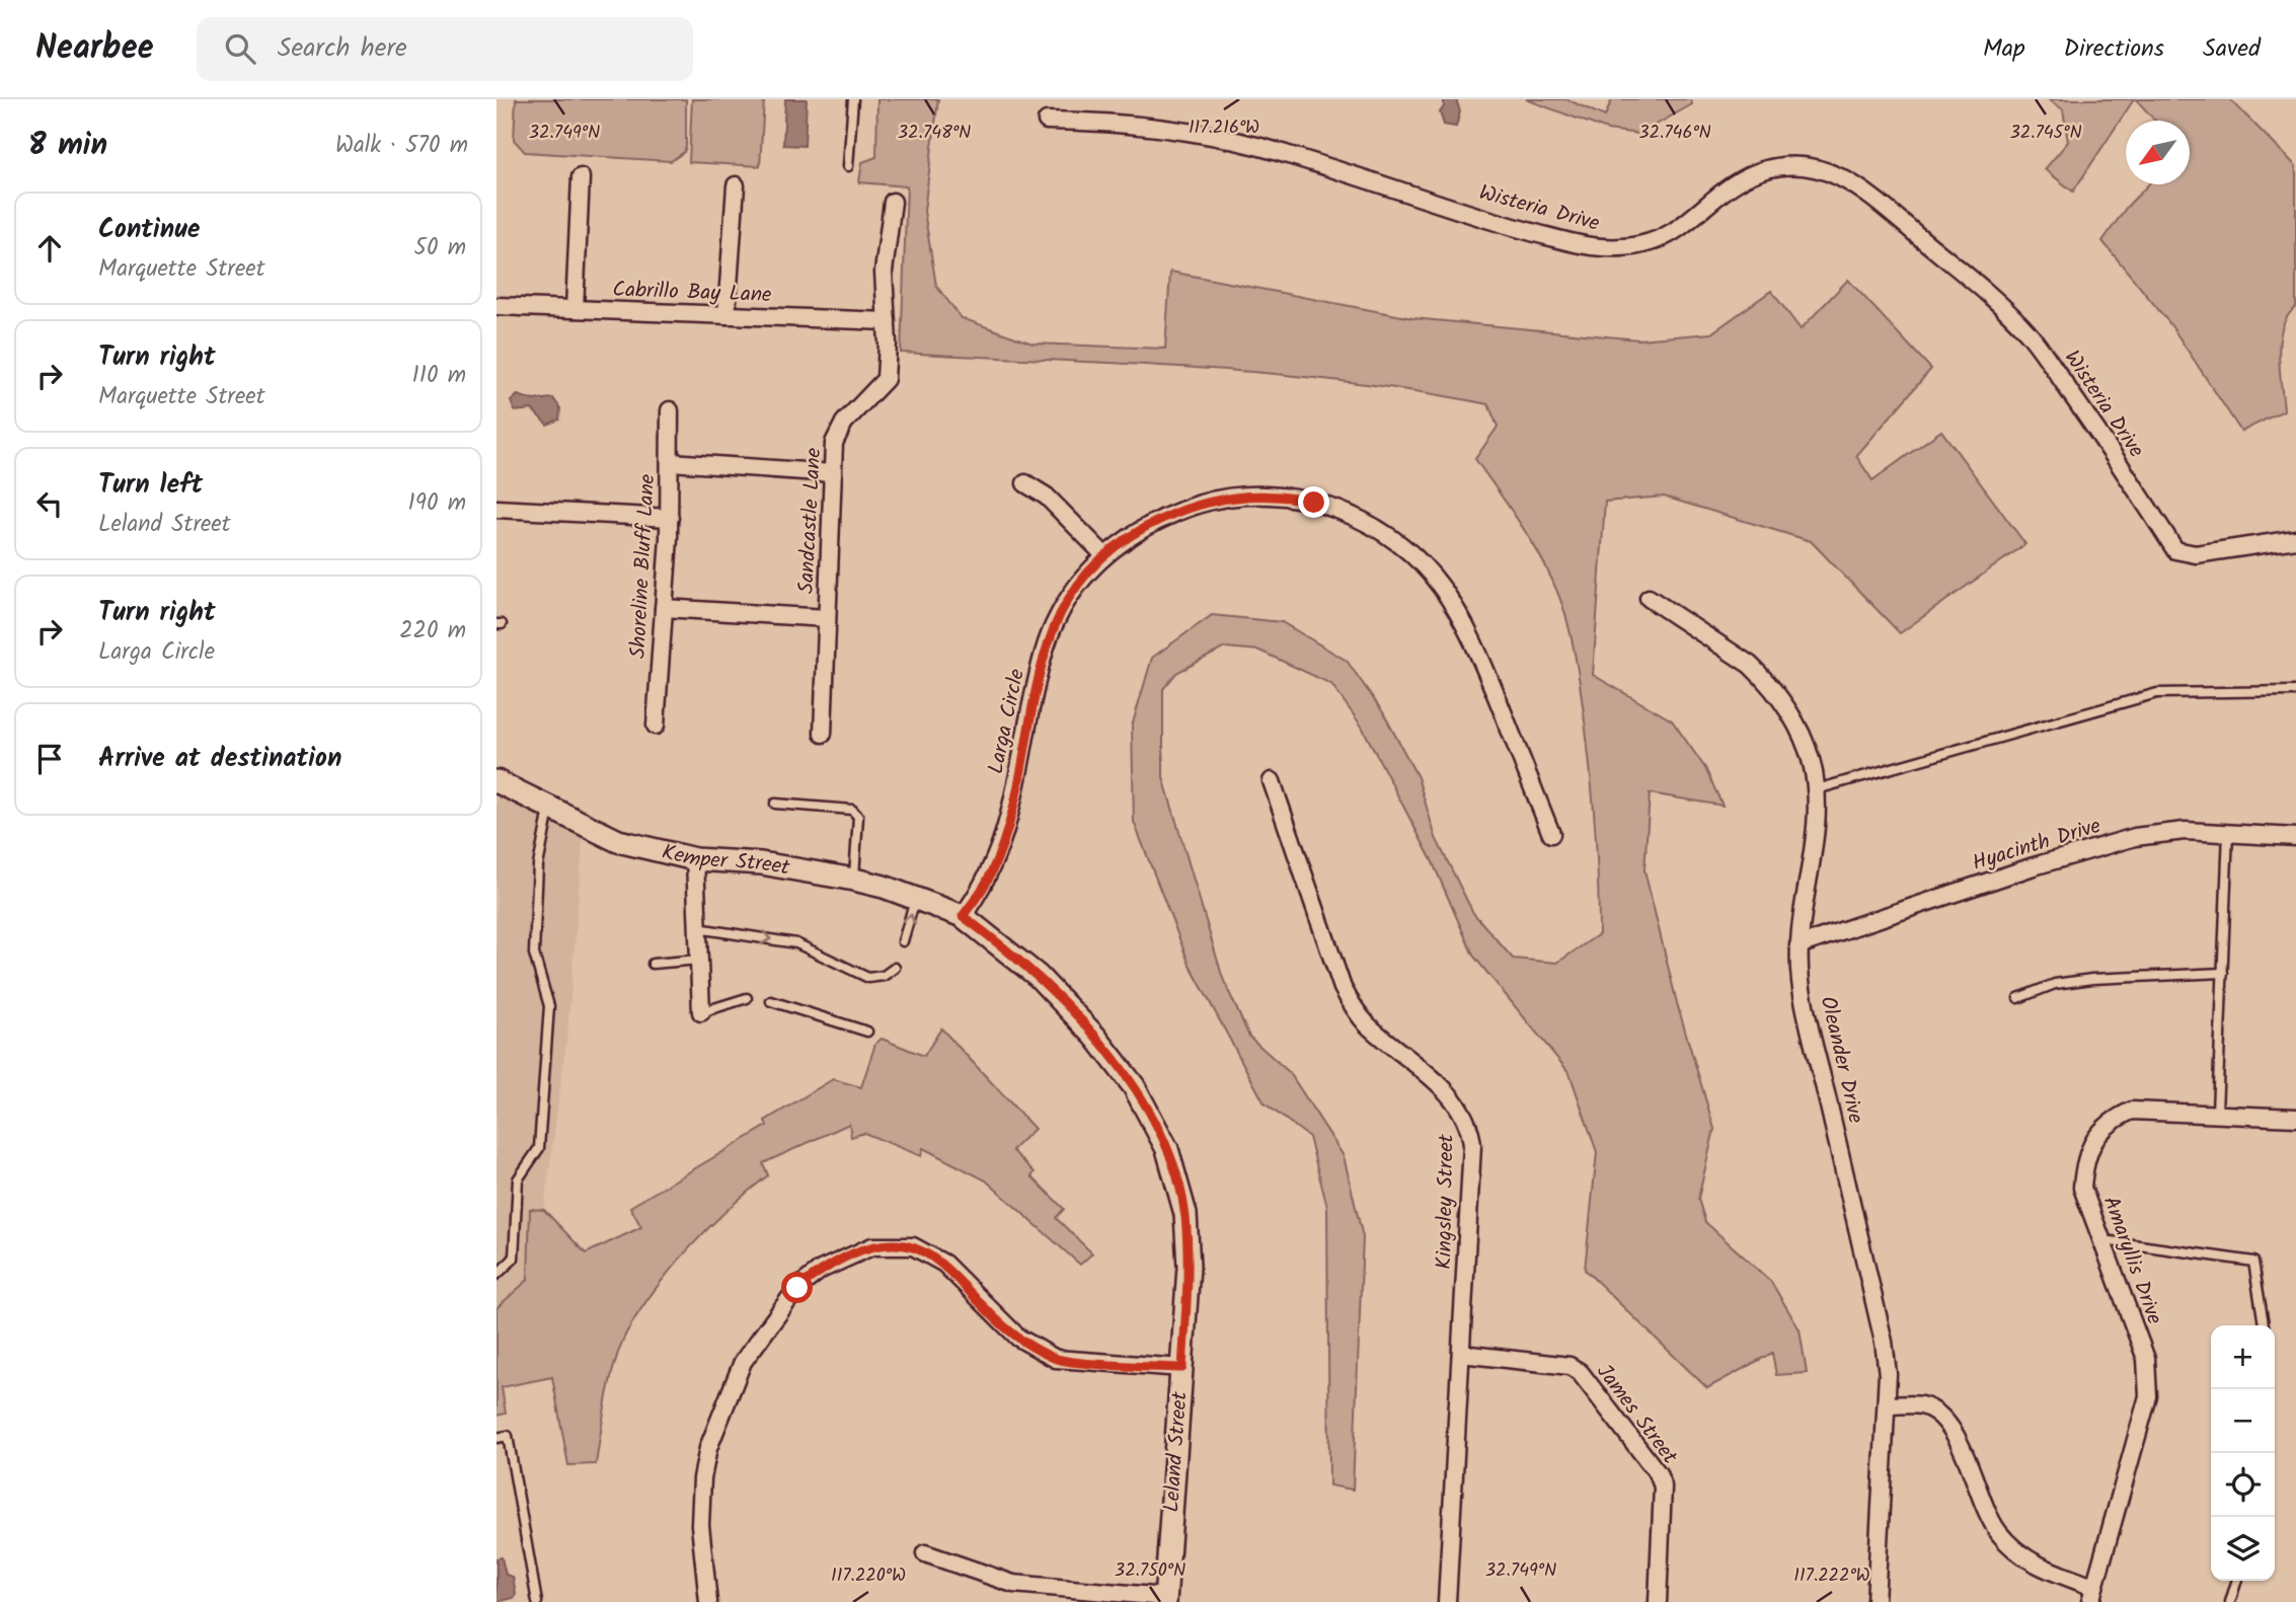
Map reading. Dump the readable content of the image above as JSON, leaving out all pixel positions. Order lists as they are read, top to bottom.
{
  "streets": {
    "street": [
      "Wisteria Drive",
      "Cabrillo Bay Lane",
      "Sandcastle Lane",
      "Shoreline Bluff Lane",
      "Larga Circle",
      "Hyacinth Drive",
      "Kemper Street",
      "Oleander Drive",
      "Kingsley Street",
      "Amaryllis Drive",
      "James Street",
      "Leland Street"
    ]
  },
  "crossings": [
    ["Cabrillo Bay Lane", "Sandcastle Lane"],
    ["Larga Circle", "Kemper Street"],
    ["Larga Circle", "Leland Street"],
    ["Hyacinth Drive", "Oleander Drive"],
    ["Kemper Street", "Leland Street"],
    ["Kingsley Street", "James Street"]
  ],
  "north": "bottom left",
  "page": {
    "header": "Nearbee",
    "search": "Search here",
    "nav": ["Map", "Directions", "Saved"],
    "heading": ["8 min", "Walk · 570 m"],
    "list": [
      ["Continue", "Marquette Street", "50 m"],
      ["Turn right", "Marquette Street", "110 m"],
      ["Turn left", "Leland Street", "190 m"],
      ["Turn right", "Larga Circle", "220 m"],
      "Arrive at destination"
    ],
    "map_buttons": ["+", "−"]
  },
  "coordinates": [
    "117.216°W",
    "32.749°N",
    "32.748°N",
    "32.746°N",
    "32.745°N",
    "32.750°N",
    "117.220°W",
    "117.222°W"
  ]
}
